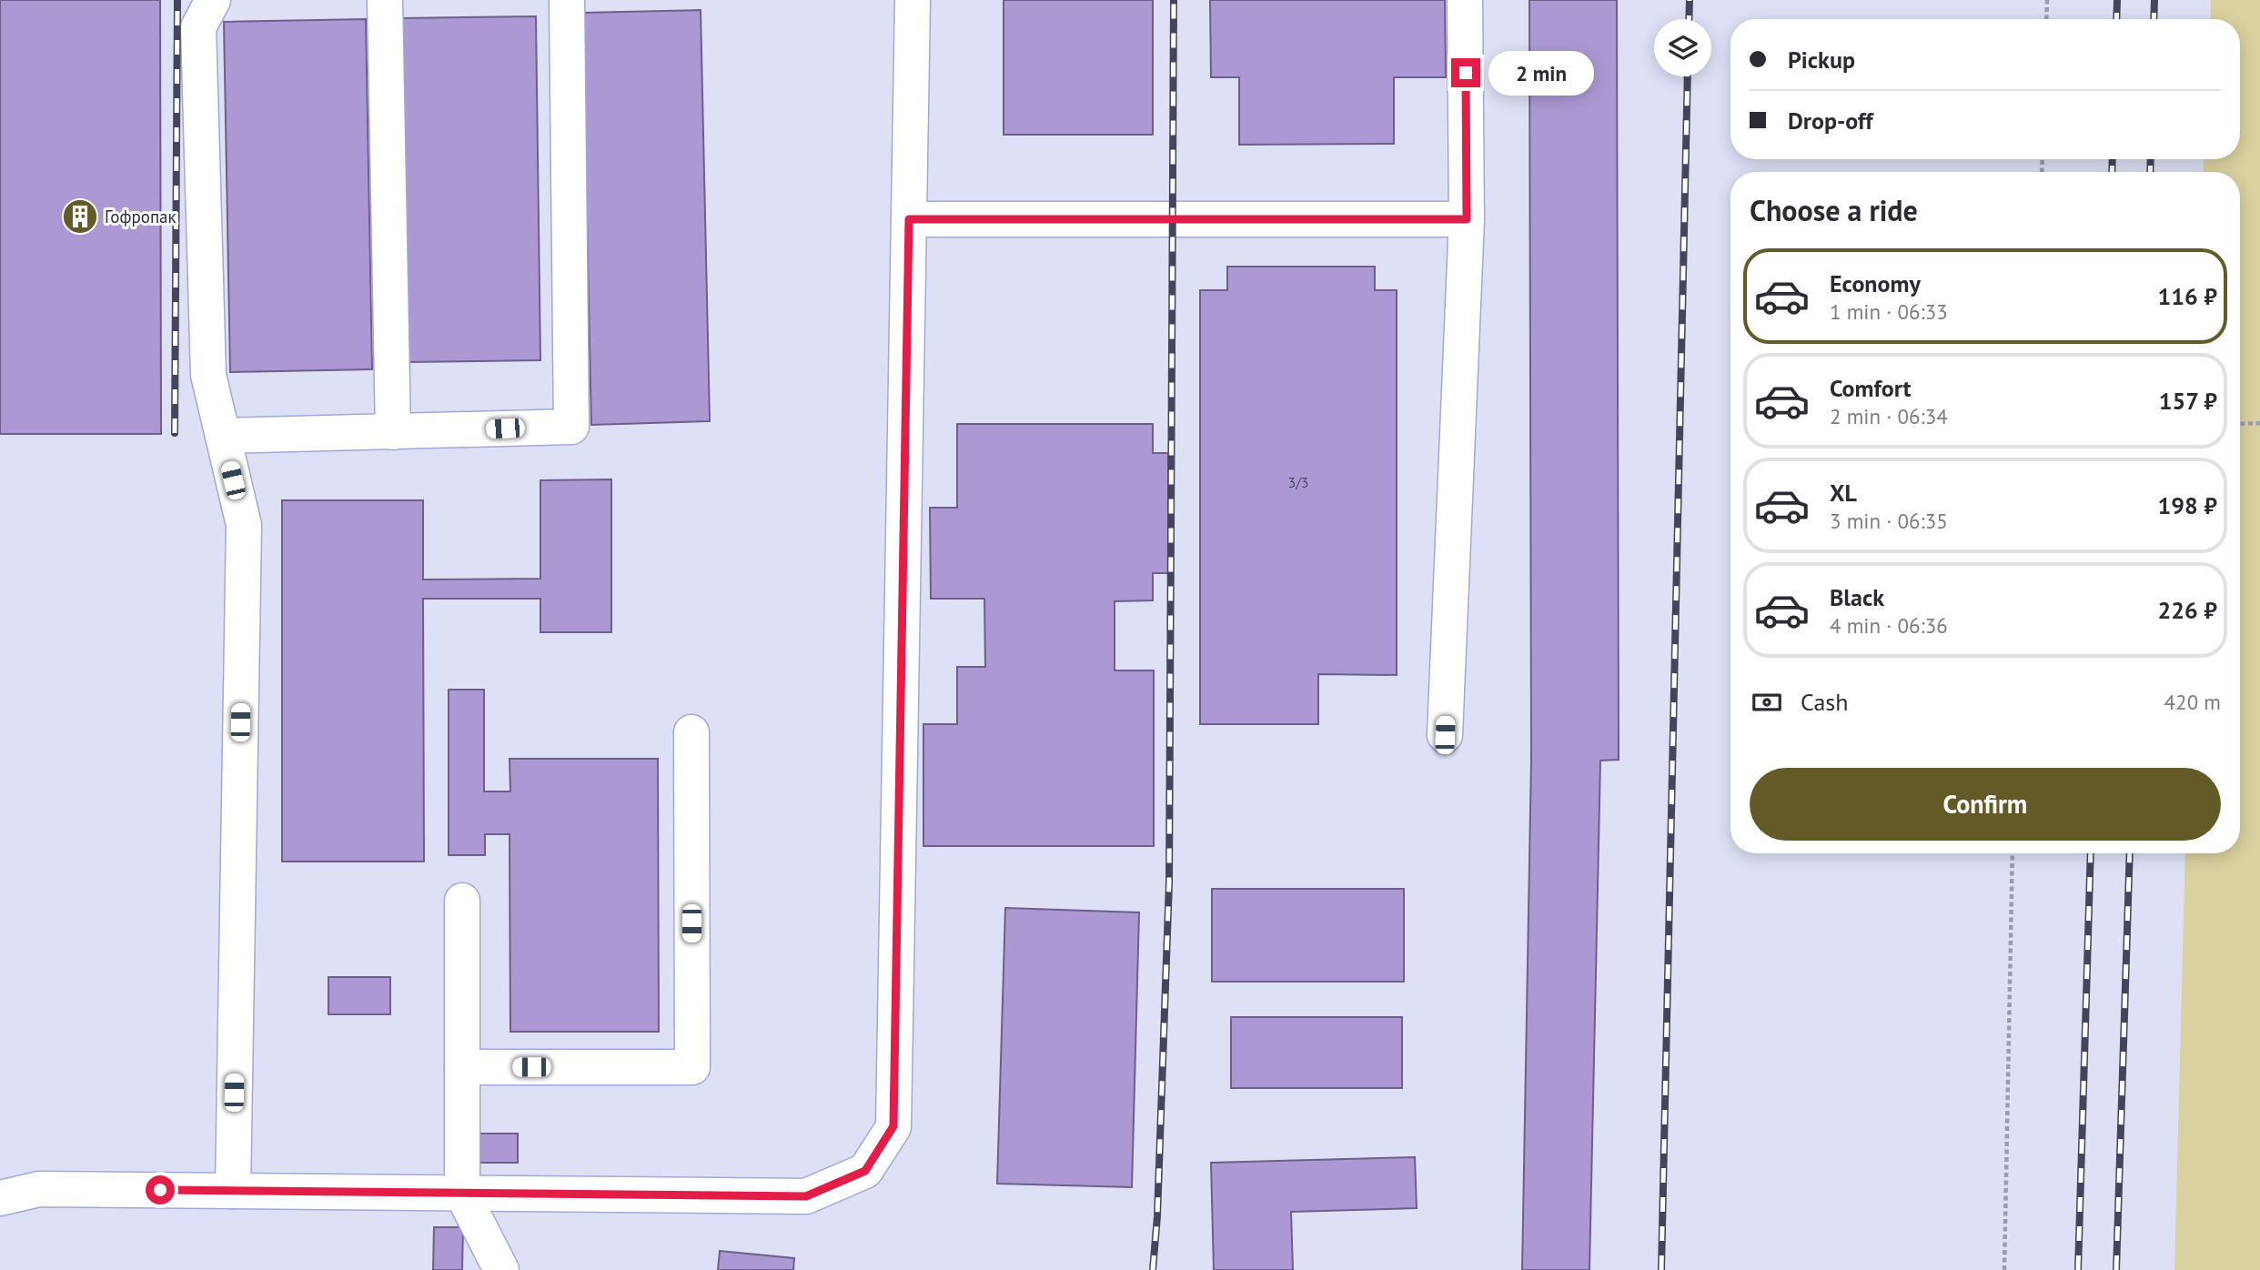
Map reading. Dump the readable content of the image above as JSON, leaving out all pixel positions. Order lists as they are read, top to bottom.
{
  "places": {
    "building": ["Гофропак"]
  },
  "house_numbers": ["3/3"],
  "page": {
    "banner": ["Pickup", "Drop-off"],
    "bubble": "2 min",
    "heading": "Choose a ride",
    "list": [
      {
        "name": "Economy",
        "note": "1 min · 06:33",
        "value": "116 ₽"
      },
      {
        "name": "Comfort",
        "note": "2 min · 06:34",
        "value": "157 ₽"
      },
      {
        "name": "XL",
        "note": "3 min · 06:35",
        "value": "198 ₽"
      },
      {
        "name": "Black",
        "note": "4 min · 06:36",
        "value": "226 ₽"
      }
    ],
    "pay": ["Cash", "420 m"],
    "buttons": "Confirm"
  }
}
